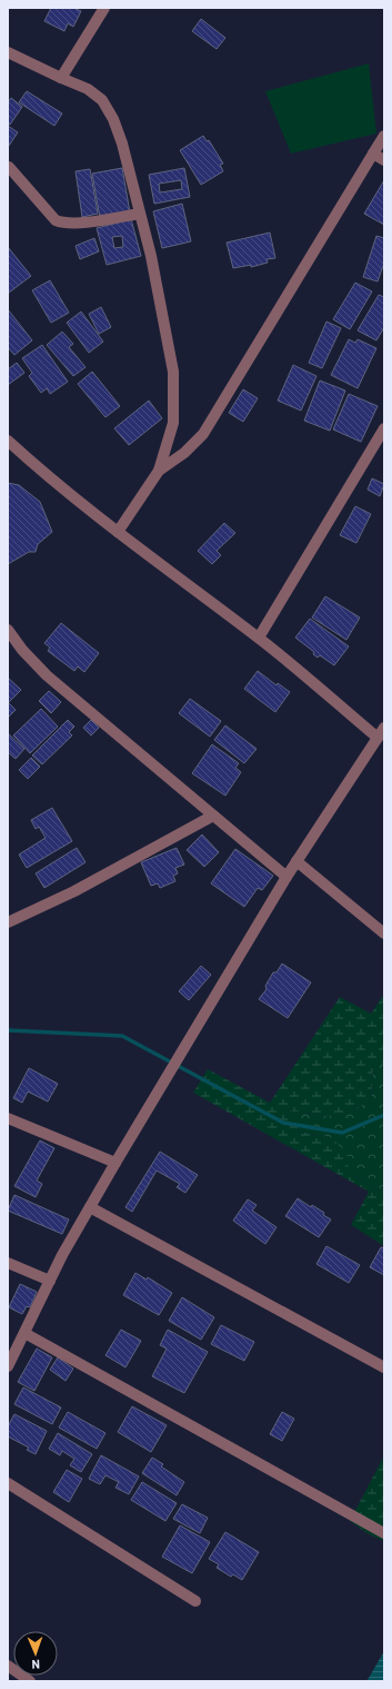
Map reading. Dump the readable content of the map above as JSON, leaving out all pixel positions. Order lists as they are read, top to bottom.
{
  "north": "bottom"
}
